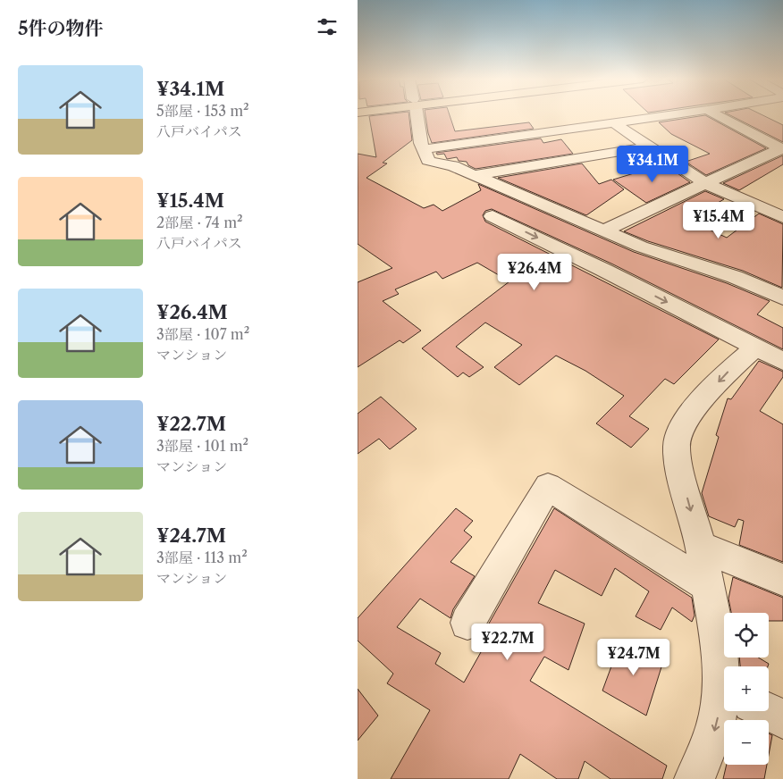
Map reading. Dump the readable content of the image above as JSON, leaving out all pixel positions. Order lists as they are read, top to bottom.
{
  "page": {
    "heading": "5件の物件",
    "list": [
      {
        "name": "¥34.1M",
        "note": "5部屋 · 153 m² · 八戸バイパス"
      },
      {
        "name": "¥15.4M",
        "note": "2部屋 · 74 m² · 八戸バイパス"
      },
      {
        "name": "¥26.4M",
        "note": "3部屋 · 107 m² · マンション"
      },
      {
        "name": "¥22.7M",
        "note": "3部屋 · 101 m² · マンション"
      },
      {
        "name": "¥24.7M",
        "note": "3部屋 · 113 m² · マンション"
      }
    ],
    "price": [
      "¥34.1M",
      "¥15.4M",
      "¥26.4M",
      "¥22.7M",
      "¥24.7M"
    ],
    "map_buttons": ["+", "−"]
  }
}
